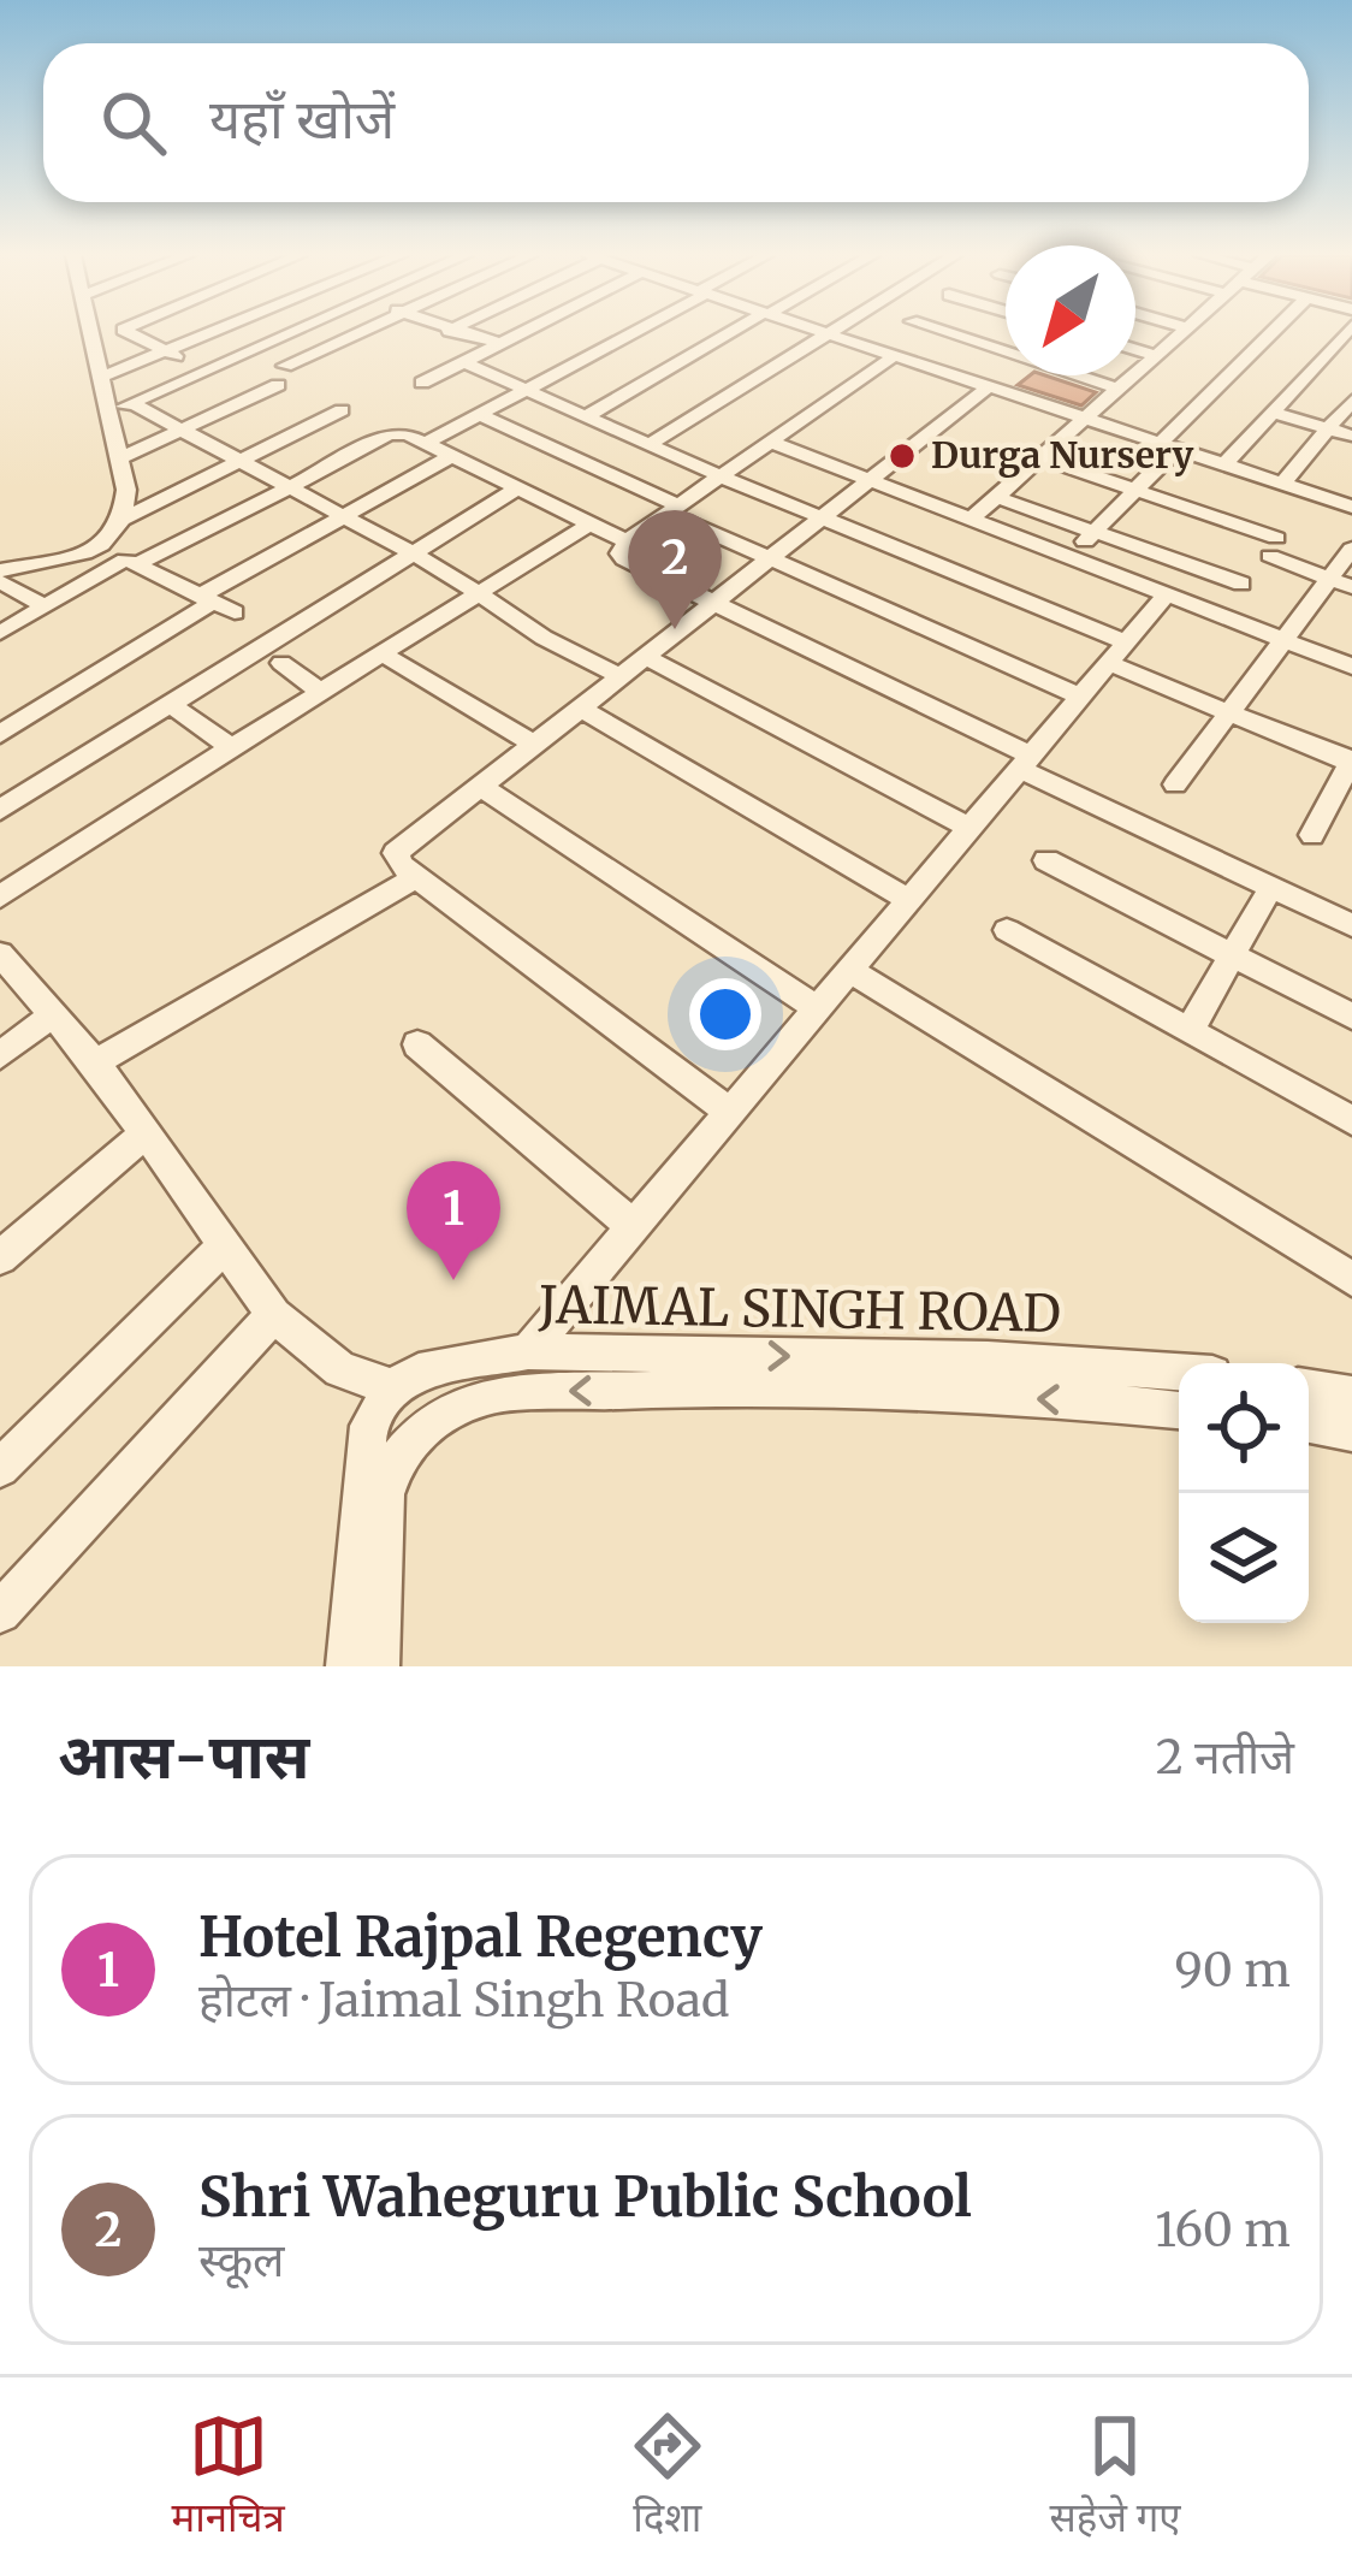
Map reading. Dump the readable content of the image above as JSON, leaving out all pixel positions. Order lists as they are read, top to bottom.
{
  "streets": {
    "street": ["JAIMAL SINGH ROAD"]
  },
  "one_way": ["JAIMAL SINGH ROAD"],
  "places": ["Durga Nursery"],
  "north": "bottom left",
  "page": {
    "search": "यहाँ खोजें",
    "pins": ["2", "1"],
    "heading": ["आस-पास", "2 नतीजे"],
    "list": [
      {
        "mark": "1",
        "name": "Hotel Rajpal Regency",
        "note": "होटल · Jaimal Singh Road",
        "value": "90 m"
      },
      {
        "mark": "2",
        "name": "Shri Waheguru Public School",
        "note": "स्कूल",
        "value": "160 m"
      }
    ],
    "nav": ["मानचित्र", "दिशा", "सहेजे गए"]
  }
}
